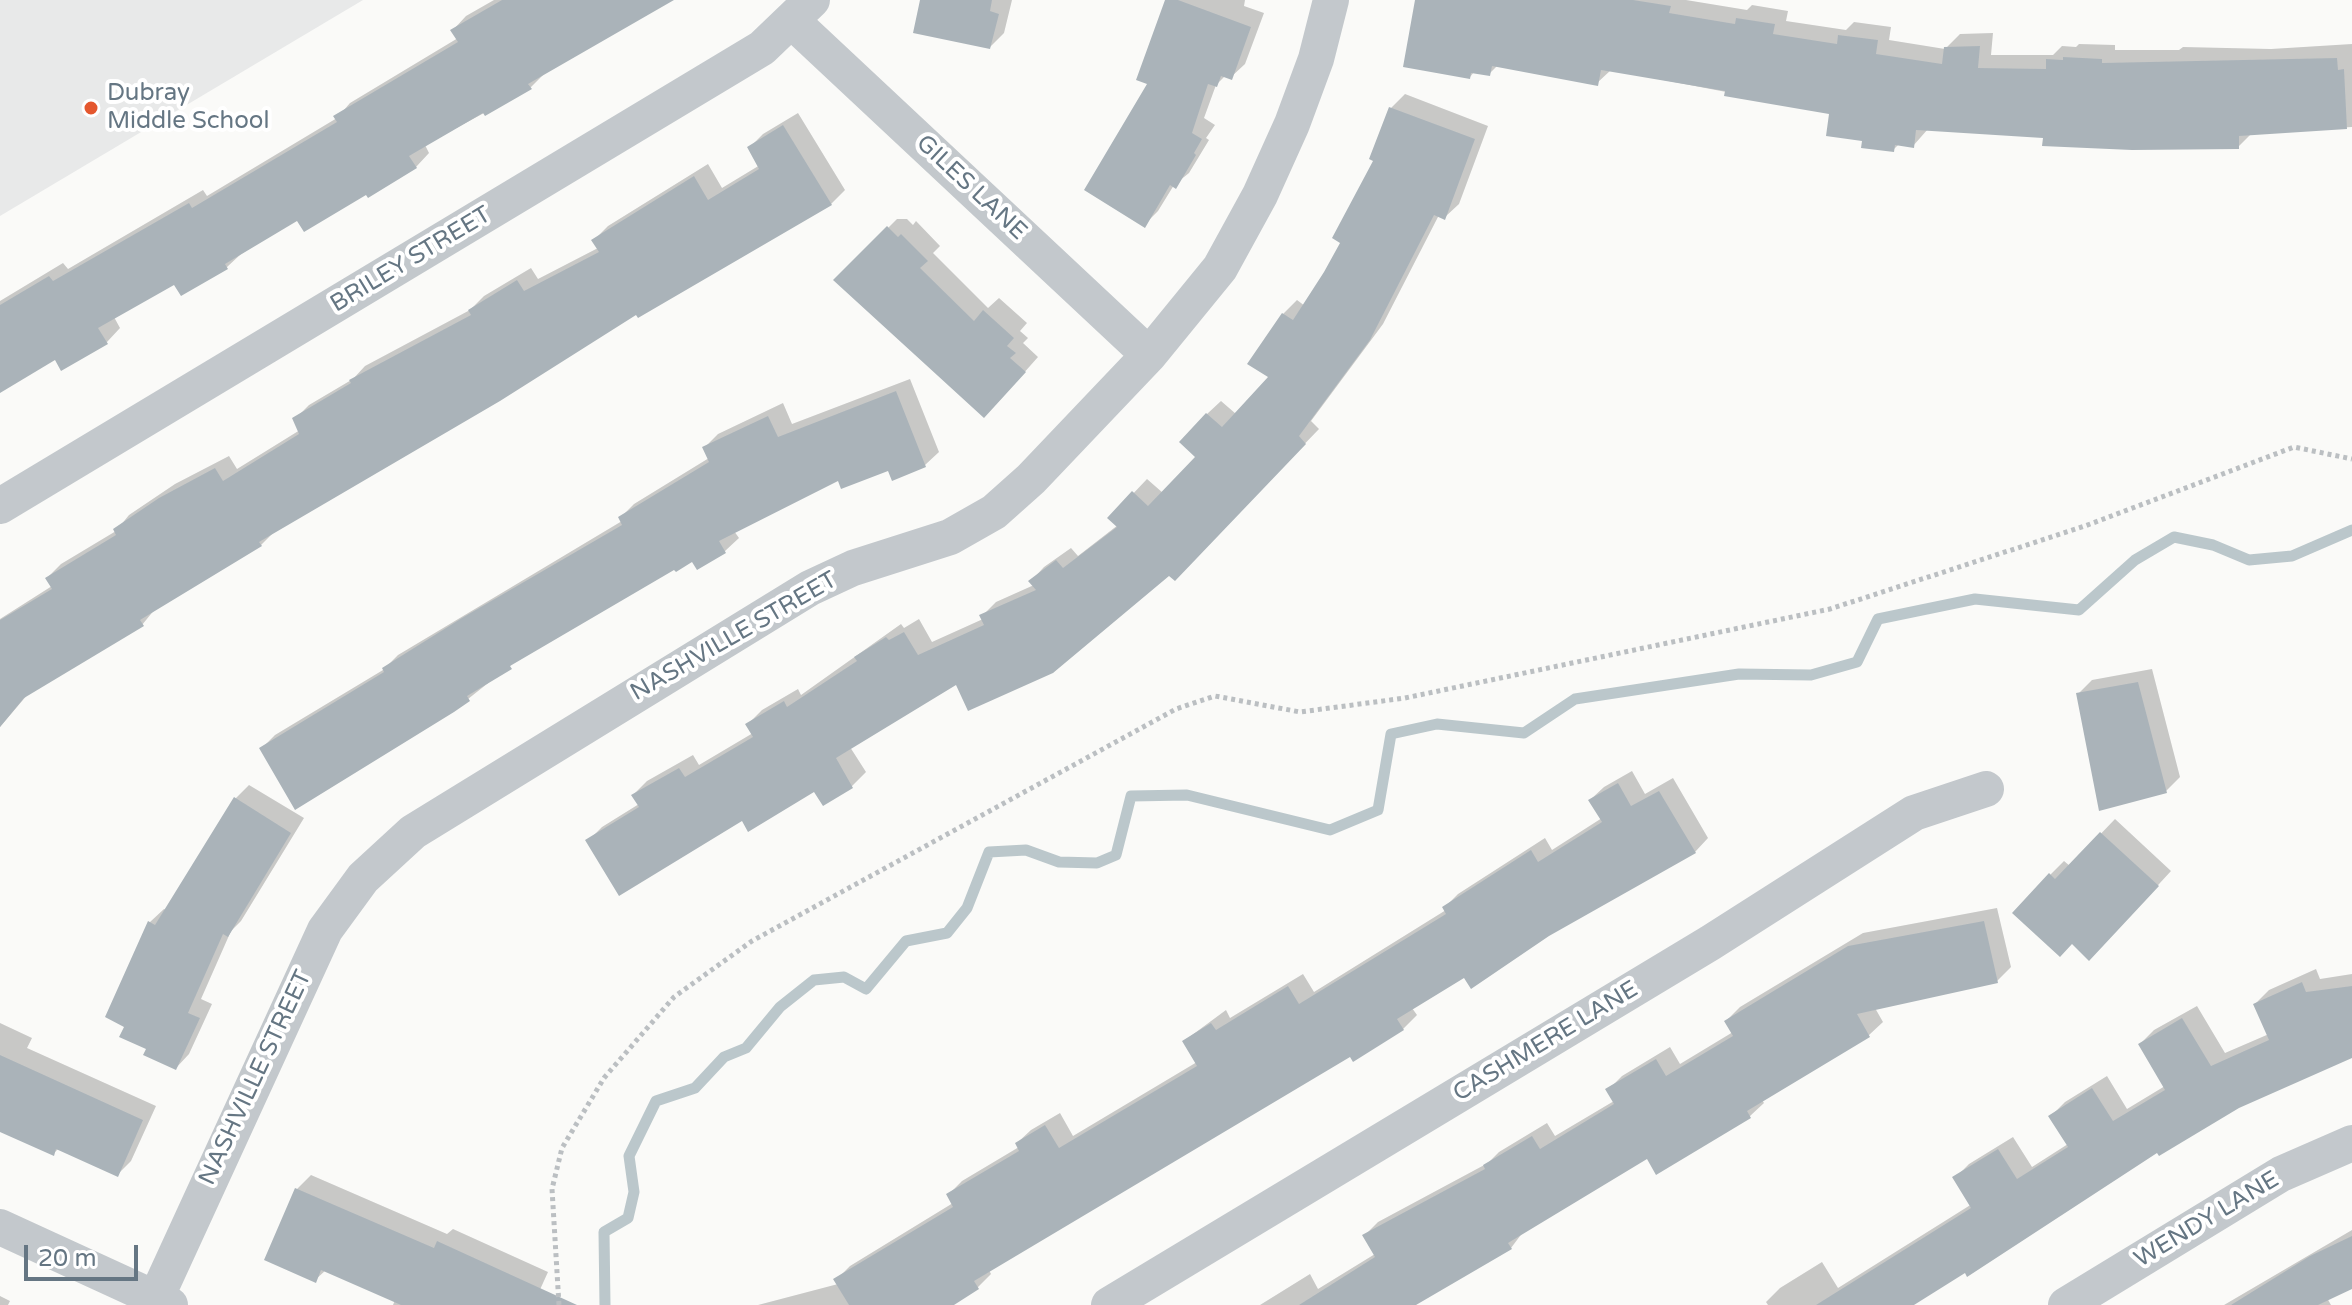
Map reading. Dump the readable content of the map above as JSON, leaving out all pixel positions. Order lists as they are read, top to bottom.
{
  "streets": {
    "street": [
      "GILES LANE",
      "BRILEY STREET",
      "NASHVILLE STREET",
      "CASHMERE LANE",
      "WENDY LANE"
    ]
  },
  "crossings": [
    ["GILES LANE", "BRILEY STREET"],
    ["GILES LANE", "NASHVILLE STREET"]
  ],
  "places": ["Dubray Middle School"],
  "scale_bar": "20 m"
}
